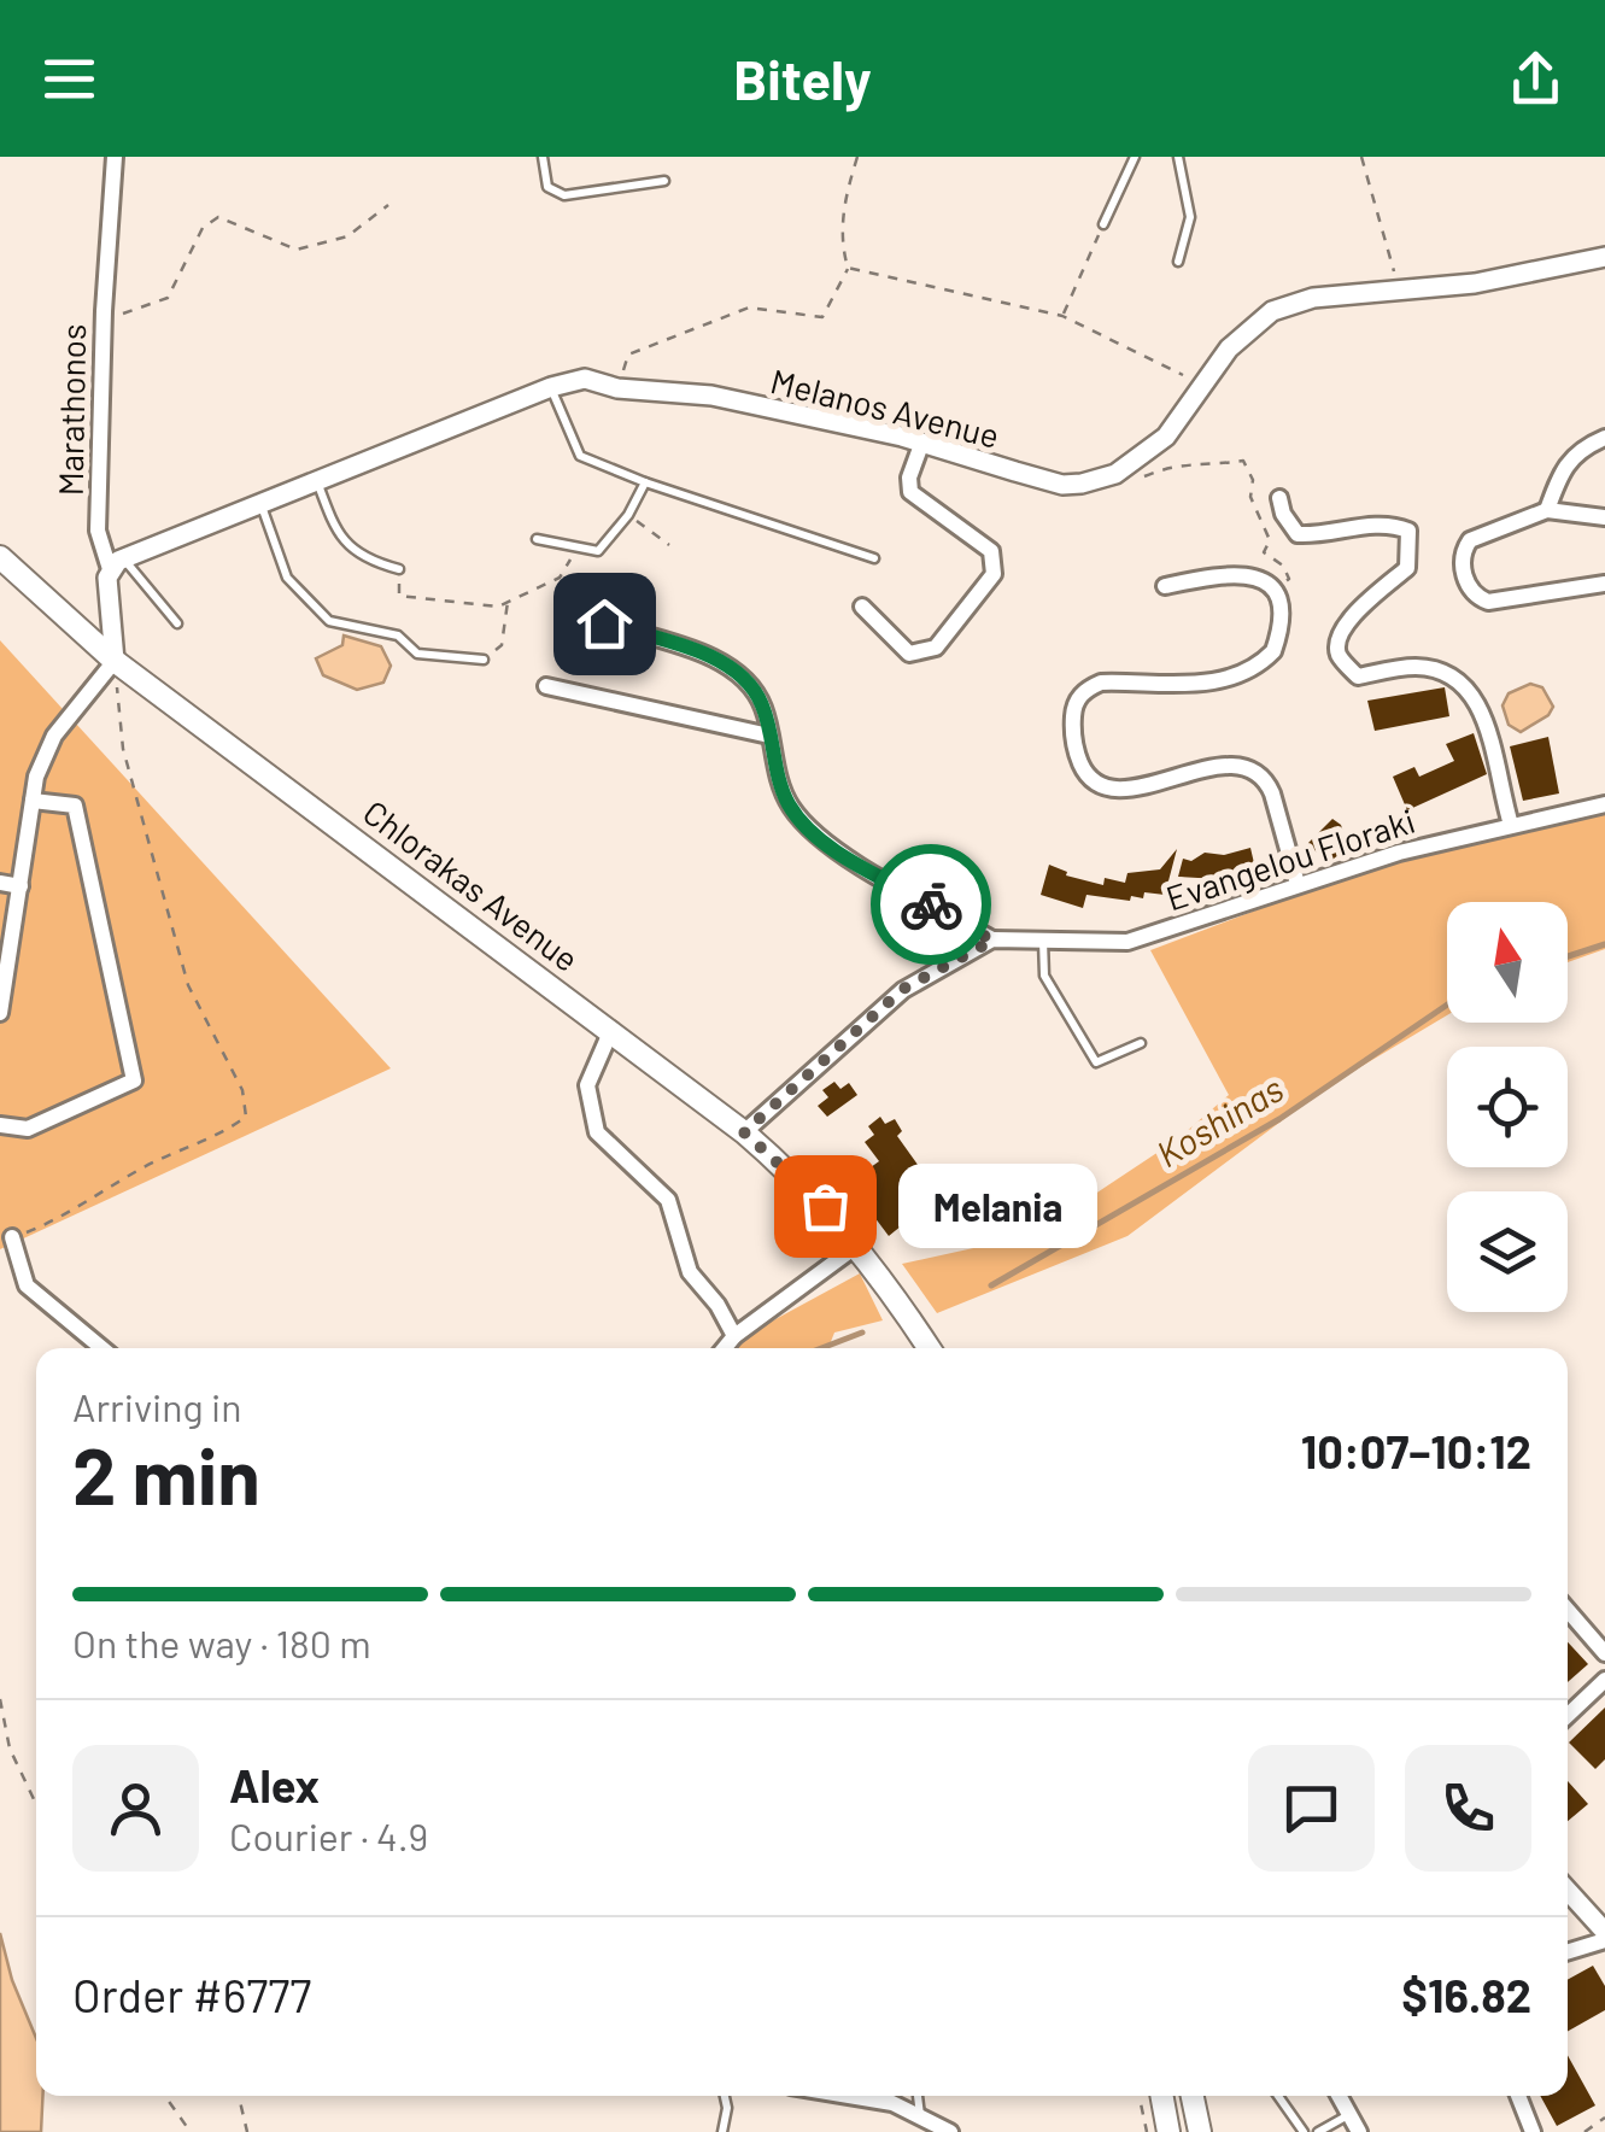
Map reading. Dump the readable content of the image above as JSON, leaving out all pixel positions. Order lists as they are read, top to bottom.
{
  "streets": {
    "main road": ["Chlorakas Avenue"],
    "street": ["Melanos Avenue", "Marathonos", "Evangelou Floraki"]
  },
  "crossings": [
    ["Melanos Avenue", "Marathonos"],
    ["Marathonos", "Chlorakas Avenue"]
  ],
  "water": ["Koshinas"],
  "places": ["Melania"],
  "north": "top",
  "page": {
    "header": "Bitely",
    "bubble": "Melania",
    "heading": ["2 min", "Arriving in", "10:07–10:12"],
    "panel": [
      "Alex",
      "Courier · 4.9",
      "Order #6777",
      "$16.82"
    ],
    "bar": "On the way · 180 m"
  }
}
